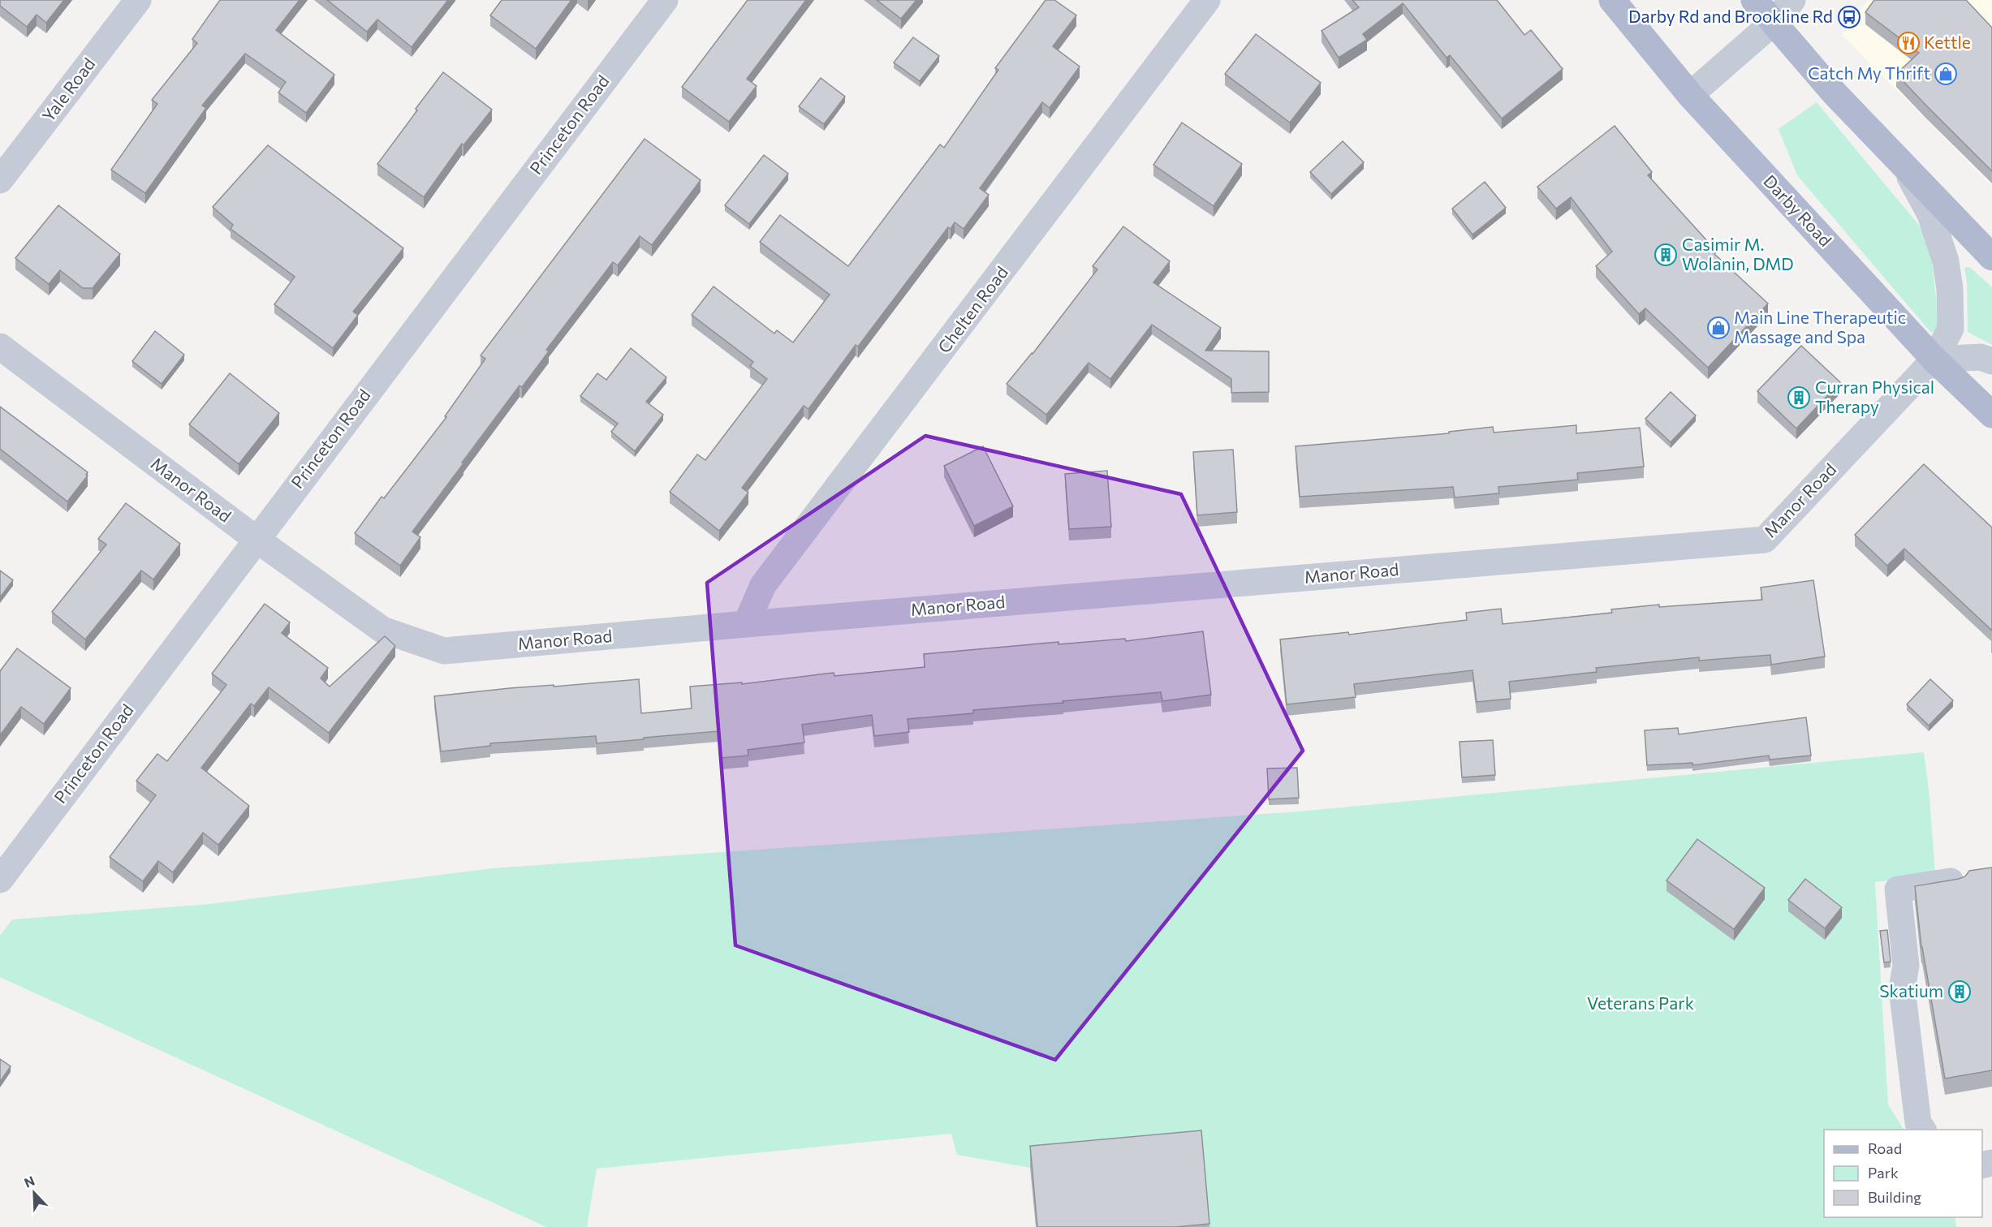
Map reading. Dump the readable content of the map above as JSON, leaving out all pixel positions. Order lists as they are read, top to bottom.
{
  "streets": {
    "main road": ["Darby Road"],
    "street": [
      "Yale Road",
      "Princeton Road",
      "Chelten Road",
      "Manor Road"
    ]
  },
  "crossings": [
    ["Princeton Road", "Manor Road"],
    ["Darby Road", "Manor Road"],
    ["Chelten Road", "Manor Road"]
  ],
  "parks": ["Veterans Park"],
  "places": {
    "bus stop": ["Darby Rd and Brookline Rd"],
    "restaurant": ["Kettle"],
    "shop": ["Catch My Thrift", "Main Line Therapeutic Massage and Spa"],
    "building": ["Casimir M. Wolanin, DMD", "Curran Physical Therapy", "Skatium"]
  },
  "legend": ["Road", "Park", "Building"],
  "north": "top left"
}
